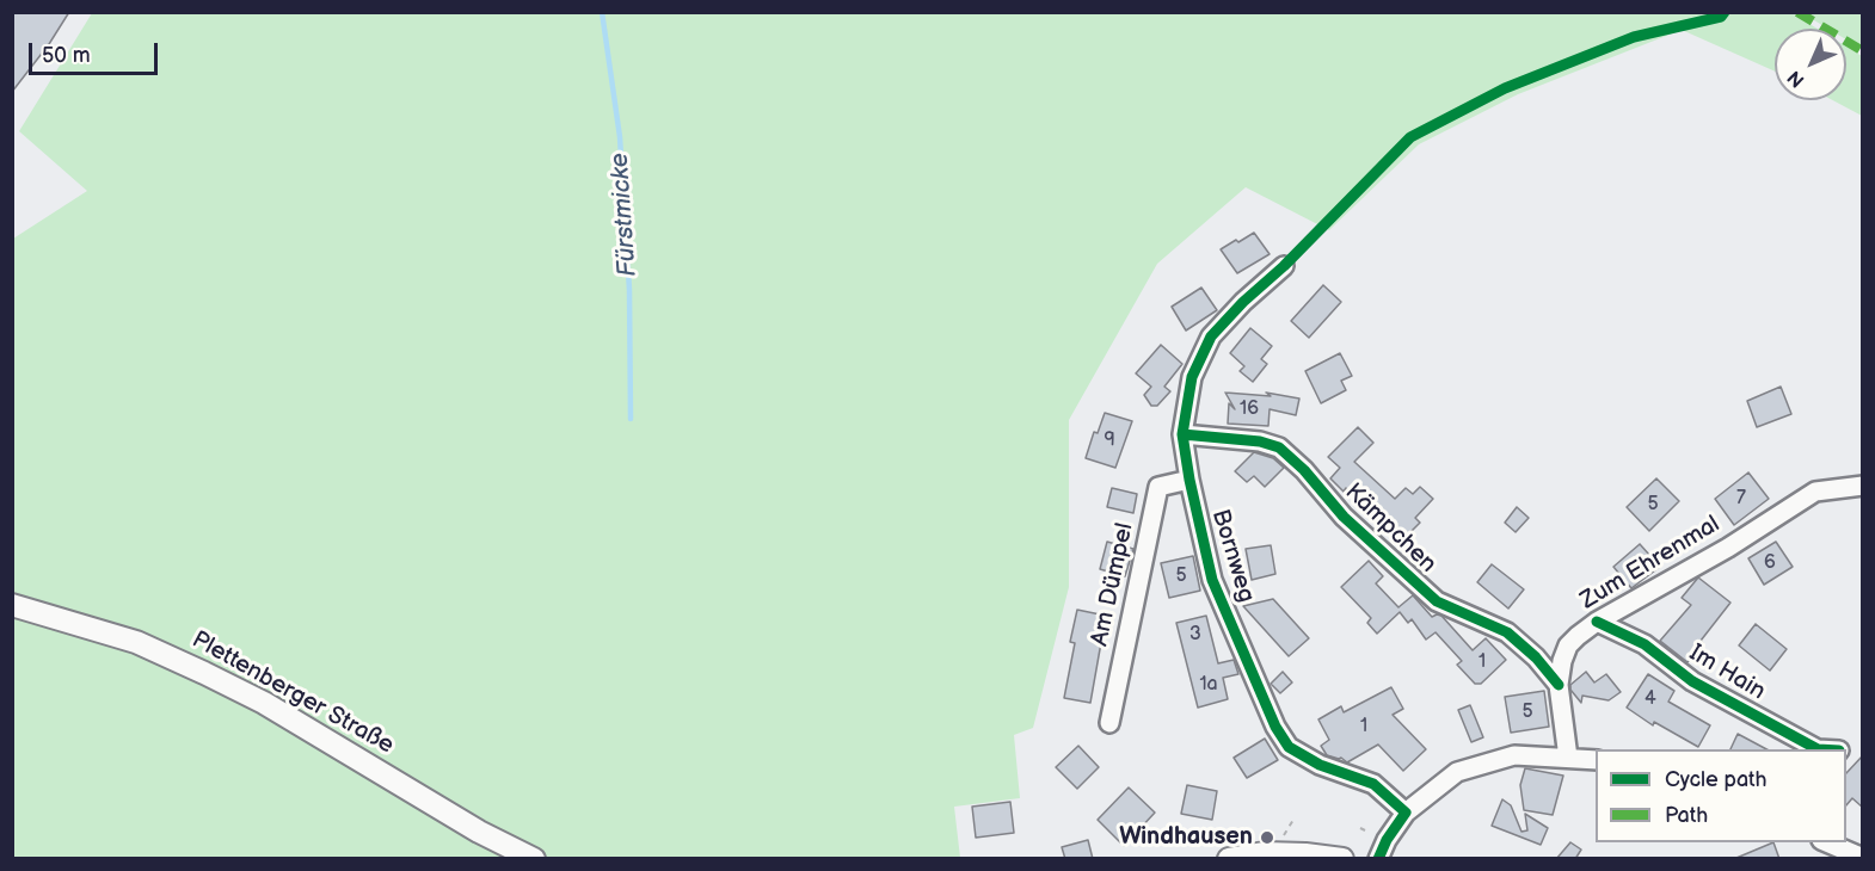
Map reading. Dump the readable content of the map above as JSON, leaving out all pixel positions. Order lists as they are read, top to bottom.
{
  "streets": {
    "main road": ["Plettenberger Straße"],
    "street": [
      "Kämpchen",
      "Bornweg",
      "Zum Ehrenmal",
      "Am Dümpel",
      "Im Hain"
    ]
  },
  "crossings": [
    ["Kämpchen", "Bornweg"],
    ["Kämpchen", "Zum Ehrenmal"],
    ["Bornweg", "Am Dümpel"],
    ["Zum Ehrenmal", "Im Hain"]
  ],
  "water": ["Fürstmicke"],
  "places": ["Windhausen"],
  "house_numbers": [
    "16",
    "9",
    "7",
    "5",
    "6",
    "5",
    "3",
    "1",
    "1a",
    "4",
    "5",
    "1"
  ],
  "legend": ["Cycle path", "Path"],
  "scale_bar": "50 m",
  "north": "bottom left"
}
